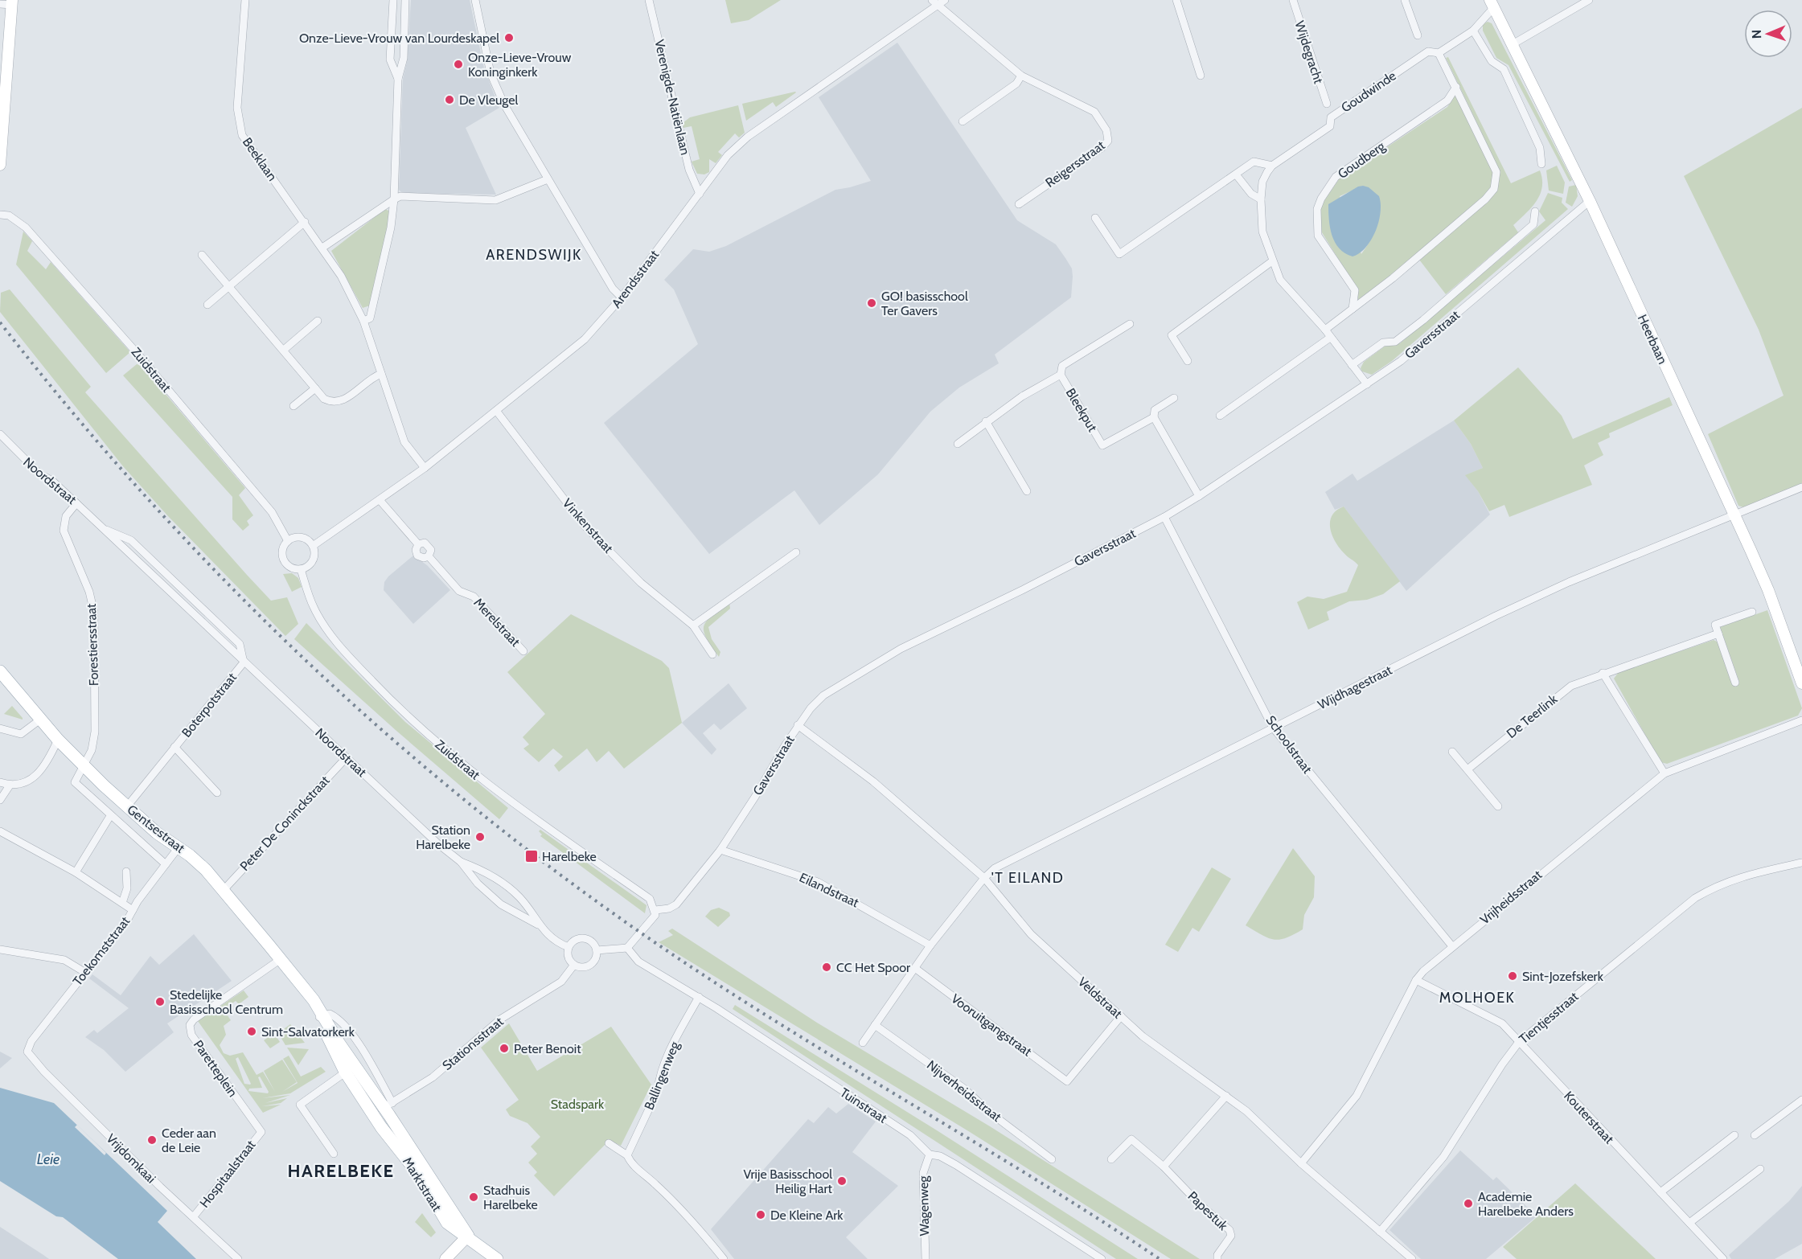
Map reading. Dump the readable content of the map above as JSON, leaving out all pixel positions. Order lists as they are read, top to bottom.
{
  "streets": {
    "main road": ["Gentsestraat", "Marktstraat"],
    "street": [
      "Wijdegracht",
      "Goudwinde",
      "Verenigde-Natiënlaan",
      "Beeklaan",
      "Goudberg",
      "Reigersstraat",
      "Arendsstraat",
      "Gaversstraat",
      "Heerbaan",
      "Zuidstraat",
      "Bleekput",
      "Noordstraat",
      "Vinkenstraat",
      "Merelstraat",
      "Forestiersstraat",
      "Wijdhagestraat",
      "Boterpotstraat",
      "De Teerlink",
      "Schoolstraat",
      "Peter De Coninckstraat",
      "Eilandstraat",
      "Vrijheidsstraat",
      "Toekomststraat",
      "Veldstraat",
      "Tientjesstraat",
      "Vooruitgangstraat",
      "Stationsstraat",
      "Paretteplein",
      "Ballingenweg",
      "Nijverheidsstraat",
      "Tuinstraat",
      "Kouterstraat",
      "Vrijdomkaai",
      "Hospitaalstraat",
      "Wagenweg",
      "Papestuk"
    ]
  },
  "crossings": [
    ["Goudwinde", "Heerbaan"],
    ["Verenigde-Natiënlaan", "Arendsstraat"],
    ["Beeklaan", "Arendsstraat"],
    ["Reigersstraat", "Arendsstraat"],
    ["Arendsstraat", "Zuidstraat"],
    ["Arendsstraat", "Vinkenstraat"],
    ["Arendsstraat", "Merelstraat"],
    ["Gaversstraat", "Heerbaan"],
    ["Gaversstraat", "Zuidstraat"],
    ["Gaversstraat", "Schoolstraat"],
    ["Gaversstraat", "Eilandstraat"],
    ["Gaversstraat", "Veldstraat"],
    ["Heerbaan", "Wijdhagestraat"],
    ["Noordstraat", "Forestiersstraat"],
    ["Noordstraat", "Boterpotstraat"],
    ["Noordstraat", "Peter De Coninckstraat"],
    ["Forestiersstraat", "Gentsestraat"],
    ["Wijdhagestraat", "Schoolstraat"],
    ["Wijdhagestraat", "Veldstraat"],
    ["Boterpotstraat", "Gentsestraat"],
    ["Schoolstraat", "Vrijheidsstraat"],
    ["Peter De Coninckstraat", "Gentsestraat"],
    ["Gentsestraat", "Toekomststraat"],
    ["Gentsestraat", "Stationsstraat"],
    ["Gentsestraat", "Paretteplein"],
    ["Gentsestraat", "Marktstraat"],
    ["Vrijheidsstraat", "Veldstraat"],
    ["Vrijheidsstraat", "Kouterstraat"],
    ["Toekomststraat", "Vrijdomkaai"],
    ["Veldstraat", "Tientjesstraat"],
    ["Veldstraat", "Vooruitgangstraat"],
    ["Tientjesstraat", "Kouterstraat"],
    ["Stationsstraat", "Marktstraat"],
    ["Paretteplein", "Hospitaalstraat"],
    ["Ballingenweg", "Tuinstraat"],
    ["Tuinstraat", "Wagenweg"],
    ["Vrijdomkaai", "Hospitaalstraat"]
  ],
  "districts": [
    "ARENDSWIJK",
    "'T EILAND",
    "MOLHOEK",
    "HARELBEKE"
  ],
  "water": ["Leie"],
  "parks": ["Stadspark"],
  "places": {
    "other": [
      "Onze-Lieve-Vrouw van Lourdeskapel",
      "Onze-Lieve-Vrouw Koninginkerk",
      "De Vleugel",
      "GO! basisschool Ter Gavers",
      "Station Harelbeke",
      "CC Het Spoor",
      "Sint-Jozefskerk",
      "Stedelijke Basisschool Centrum",
      "Sint-Salvatorkerk",
      "Peter Benoit",
      "Ceder aan de Leie",
      "Vrije Basisschool Heilig Hart",
      "Stadhuis Harelbeke",
      "Academie Harelbeke Anders",
      "De Kleine Ark"
    ],
    "transit": ["Harelbeke"]
  },
  "north": "left"
}
